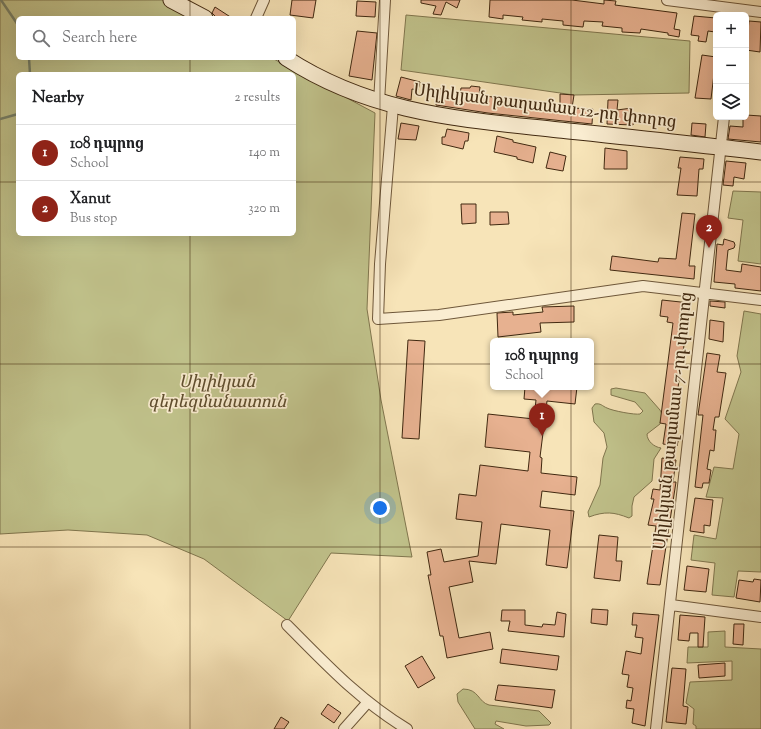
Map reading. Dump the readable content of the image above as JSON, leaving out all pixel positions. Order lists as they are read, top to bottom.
{
  "streets": {
    "main road": ["Սիլիկյան թաղամաս 12-րդ փողոց"],
    "street": ["Սիլիկյան թաղամաս 7-րդ փողոց"]
  },
  "crossings": [
    ["Սիլիկյան թաղամաս 12-րդ փողոց", "Սիլիկյան թաղամաս 7-րդ փողոց"]
  ],
  "parks": ["Սիլիկյան գերեզմանատուն"],
  "page": {
    "map_buttons": ["+", "−"],
    "search": "Search here",
    "heading": ["Nearby", "2 results"],
    "list": [
      {
        "mark": "1",
        "name": "108 դպրոց",
        "note": "School",
        "value": "140 m"
      },
      {
        "mark": "2",
        "name": "Xanut",
        "note": "Bus stop",
        "value": "320 m"
      }
    ],
    "pins": ["2", "1"],
    "popup": ["108 դպրոց", "School"]
  }
}
